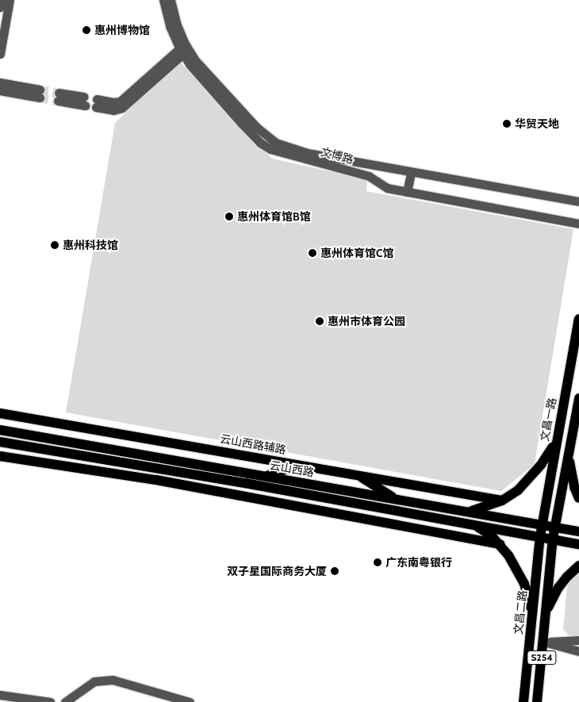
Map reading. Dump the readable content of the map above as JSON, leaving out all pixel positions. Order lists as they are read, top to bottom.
{
  "streets": {
    "main road": [
      "文昌一路",
      "云山西路辅路",
      "云山西路",
      "文昌二路",
      "S254"
    ],
    "street": ["文博路"]
  },
  "crossings": [
    ["文昌一路", "云山西路"],
    ["文昌一路", "文昌二路"],
    ["云山西路", "文昌二路"],
    ["云山西路", "S254"]
  ],
  "places": [
    "惠州博物馆",
    "华贸天地",
    "惠州体育馆B馆",
    "惠州科技馆",
    "惠州体育馆C馆",
    "惠州市体育公园",
    "广东南粤银行",
    "双子星国际商务大厦"
  ]
}
